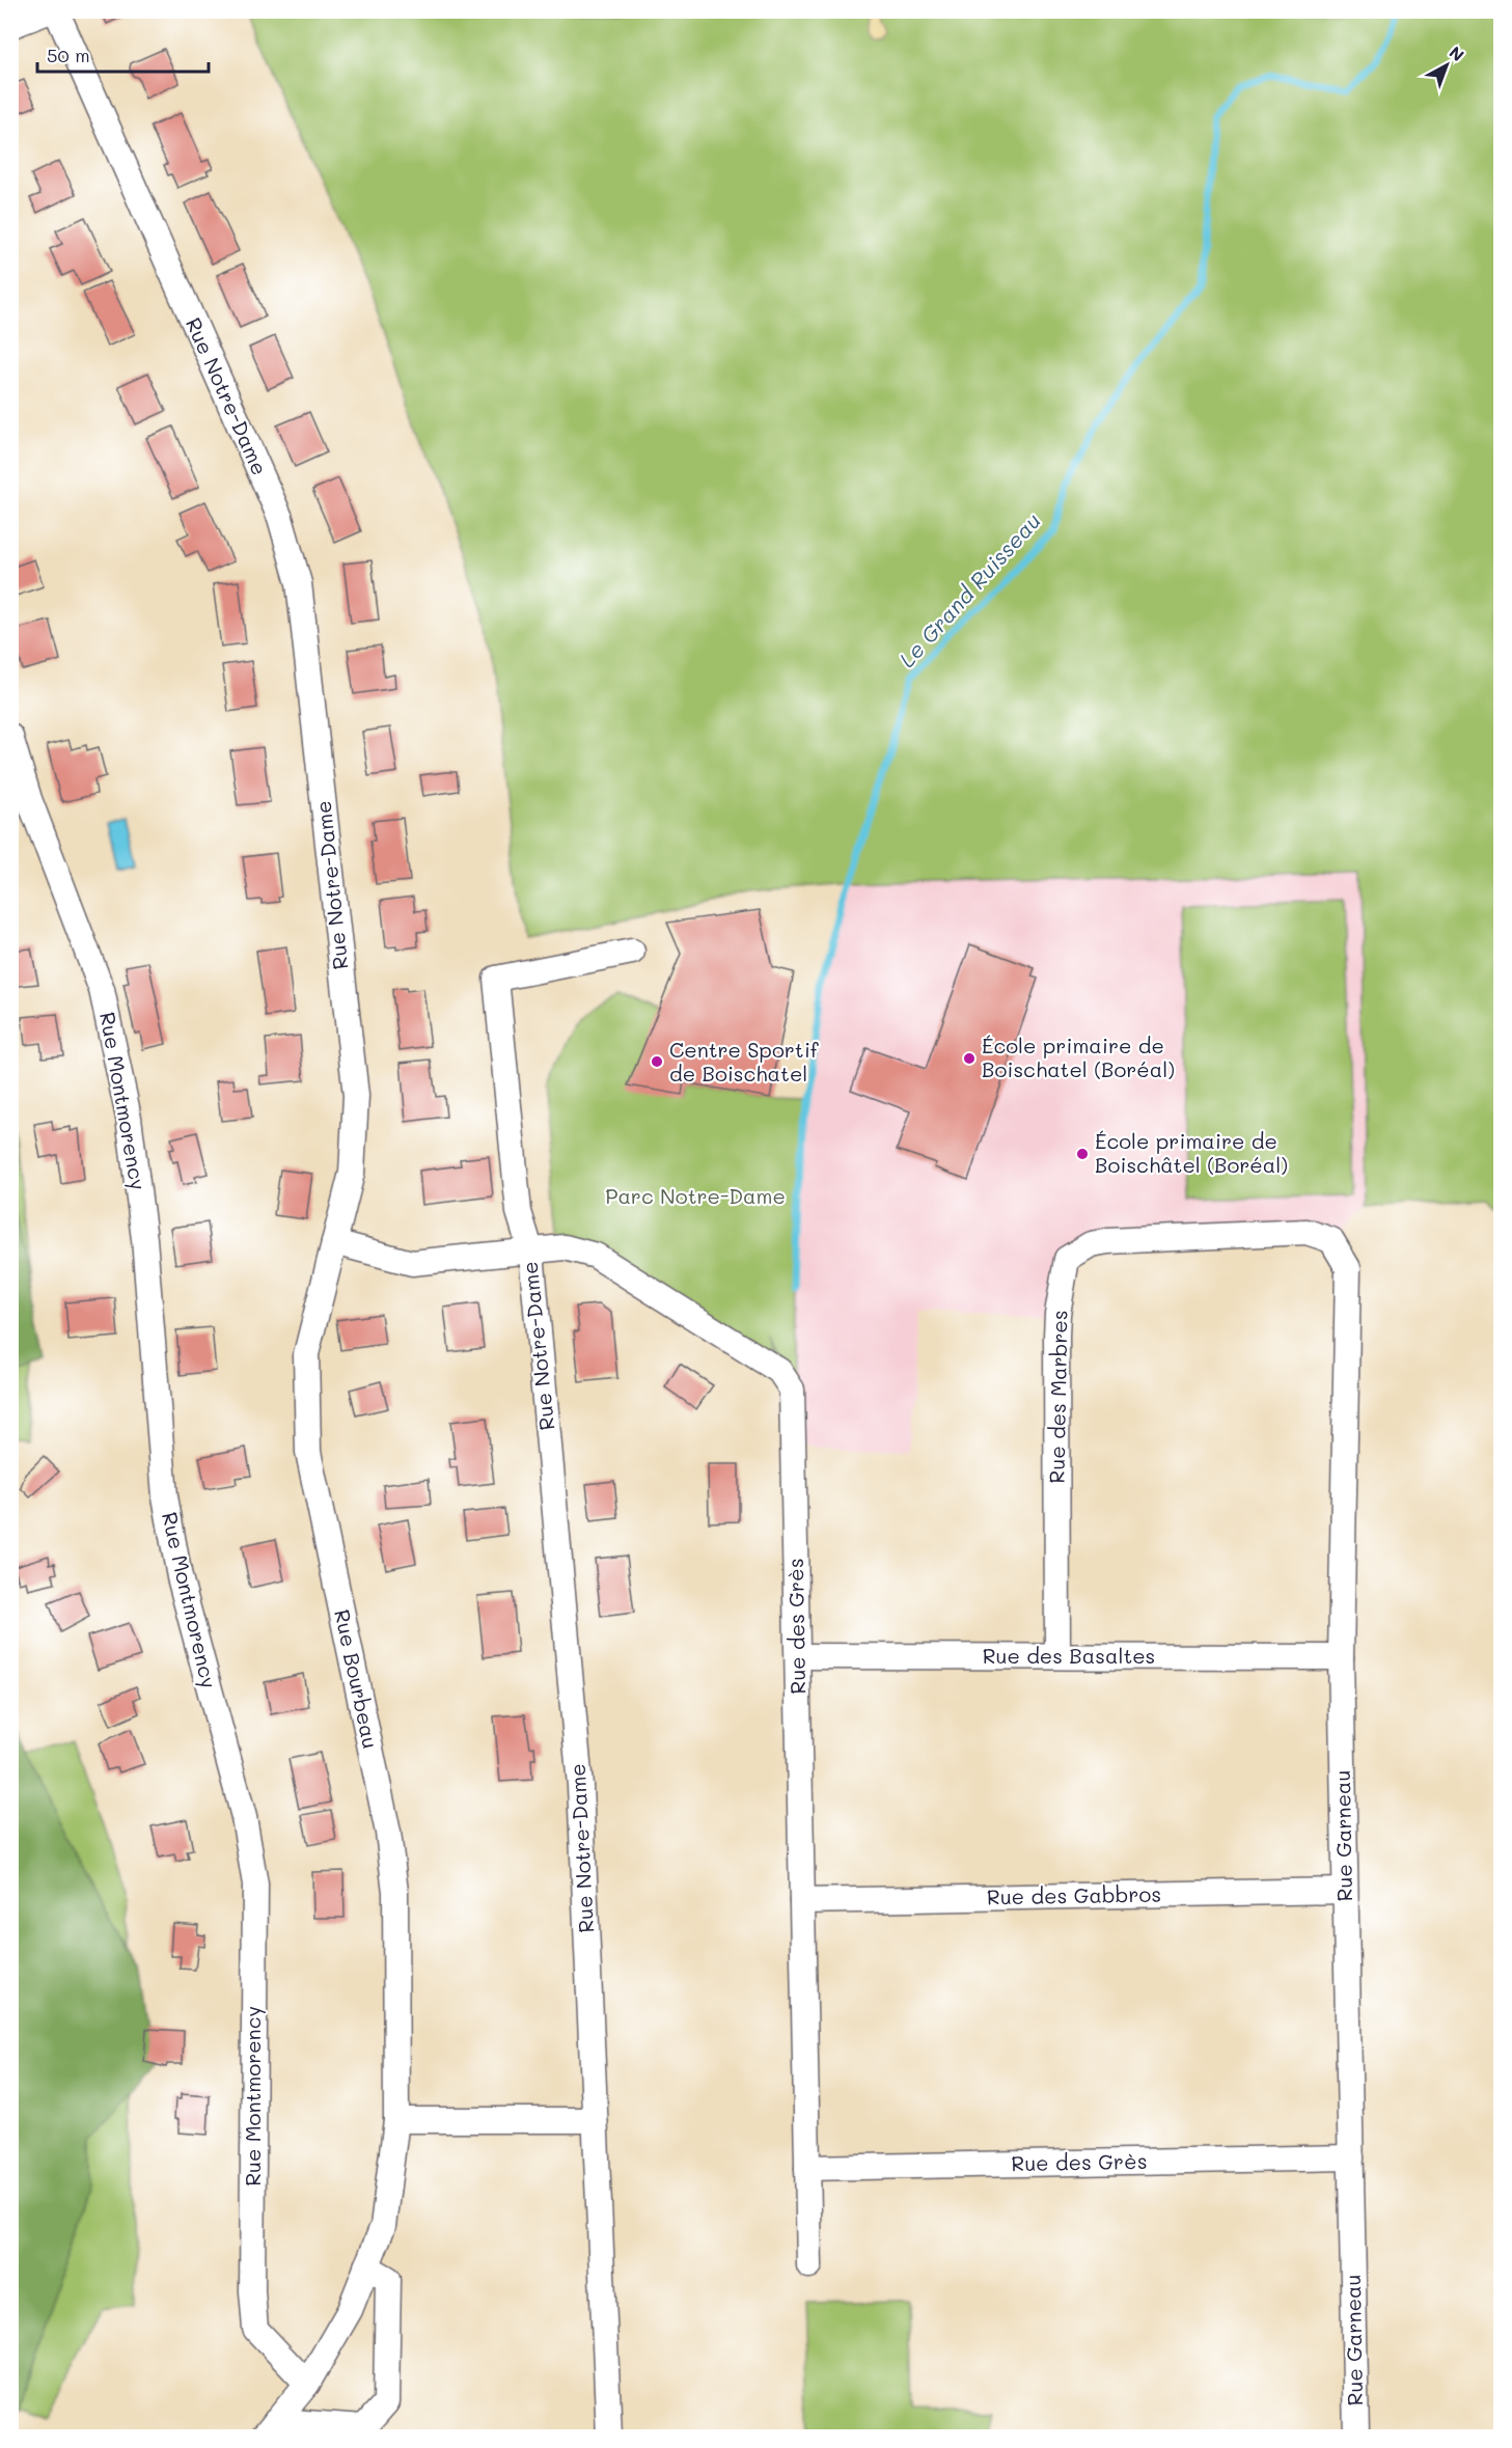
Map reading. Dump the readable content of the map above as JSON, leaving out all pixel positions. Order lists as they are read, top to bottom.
{
  "streets": {
    "street": [
      "Rue Notre-Dame",
      "Rue Montmorency",
      "Rue des Marbres",
      "Rue des Grès",
      "Rue des Basaltes",
      "Rue Bourbeau",
      "Rue Garneau",
      "Rue des Gabbros"
    ]
  },
  "crossings": [
    ["Rue Notre-Dame", "Rue des Grès"],
    ["Rue Notre-Dame", "Rue Bourbeau"],
    ["Rue Montmorency", "Rue Bourbeau"],
    ["Rue des Marbres", "Rue des Basaltes"],
    ["Rue des Marbres", "Rue Garneau"],
    ["Rue des Grès", "Rue des Basaltes"],
    ["Rue des Grès", "Rue Garneau"],
    ["Rue des Grès", "Rue des Gabbros"],
    ["Rue des Basaltes", "Rue Garneau"],
    ["Rue Garneau", "Rue des Gabbros"]
  ],
  "water": ["Le Grand Ruisseau"],
  "parks": ["Parc Notre-Dame"],
  "places": ["École primaire de Boischatel (Boréal)", "Centre Sportif de Boischatel", "École primaire de Boischâtel (Boréal)"],
  "scale_bar": "50 m",
  "north": "top right"
}
